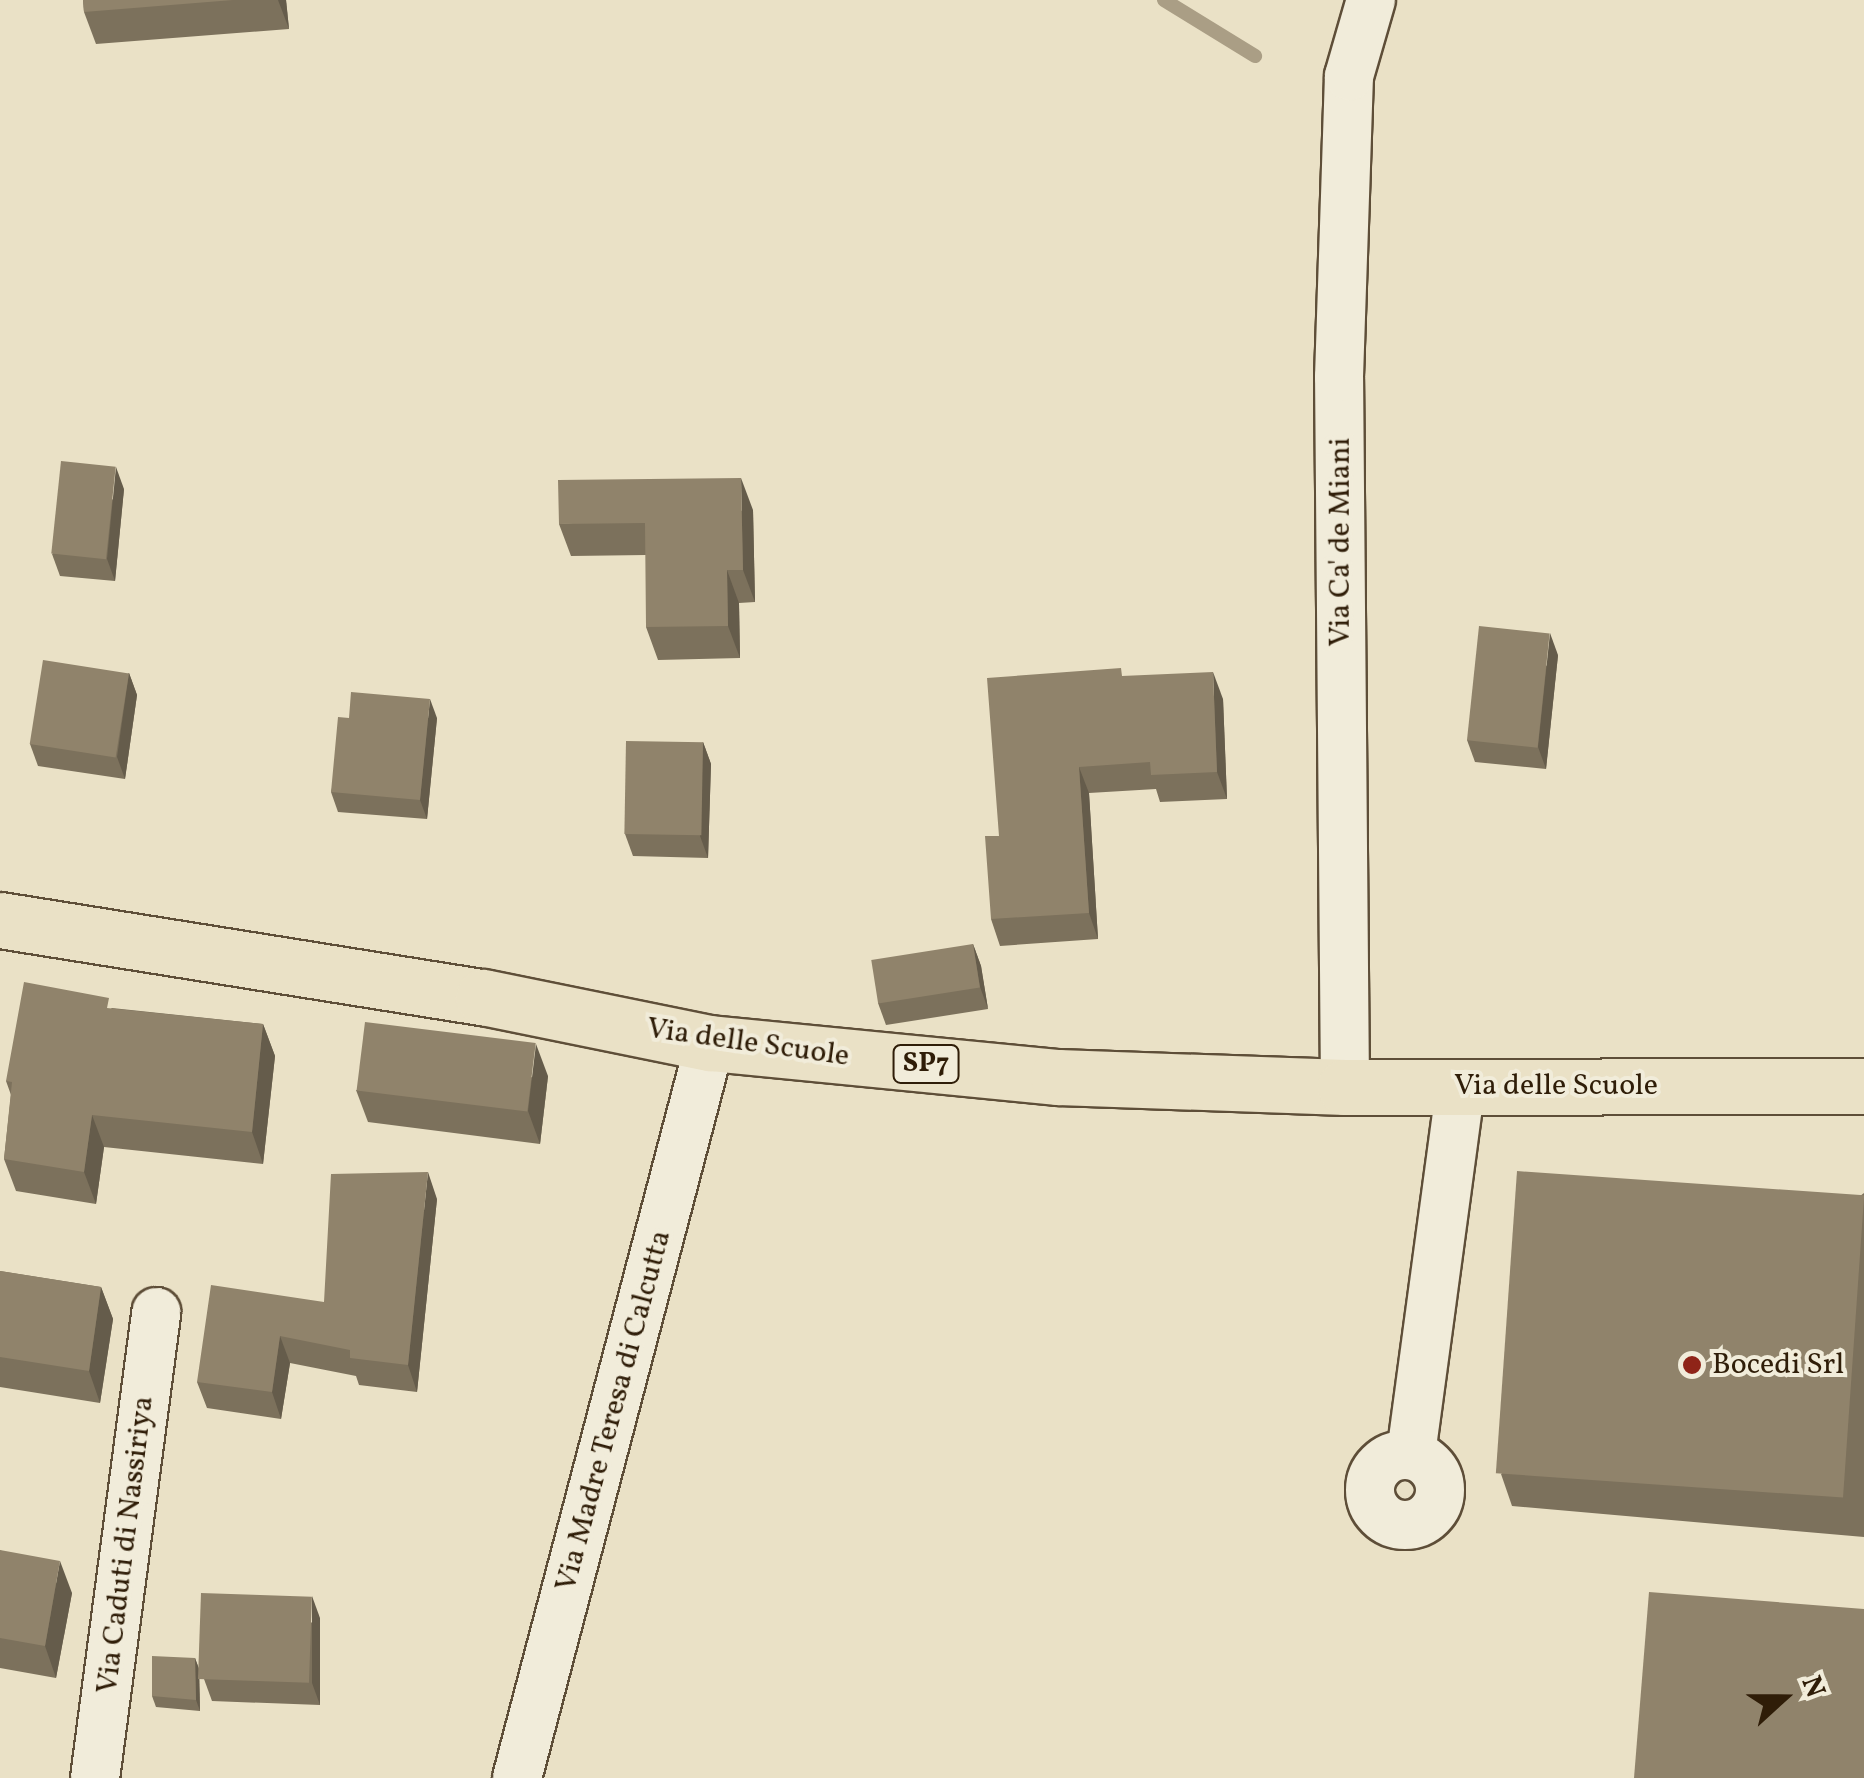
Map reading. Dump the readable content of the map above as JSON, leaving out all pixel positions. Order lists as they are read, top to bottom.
{
  "streets": {
    "main road": ["Via delle Scuole", "SP7"],
    "street": ["Via Ca' de Miani", "Via Madre Teresa di Calcutta", "Via Caduti di Nassiriya"]
  },
  "crossings": [
    ["Via Ca' de Miani", "Via delle Scuole"],
    ["Via delle Scuole", "Via Madre Teresa di Calcutta"]
  ],
  "places": ["Bocedi Srl"],
  "north": "right"
}
